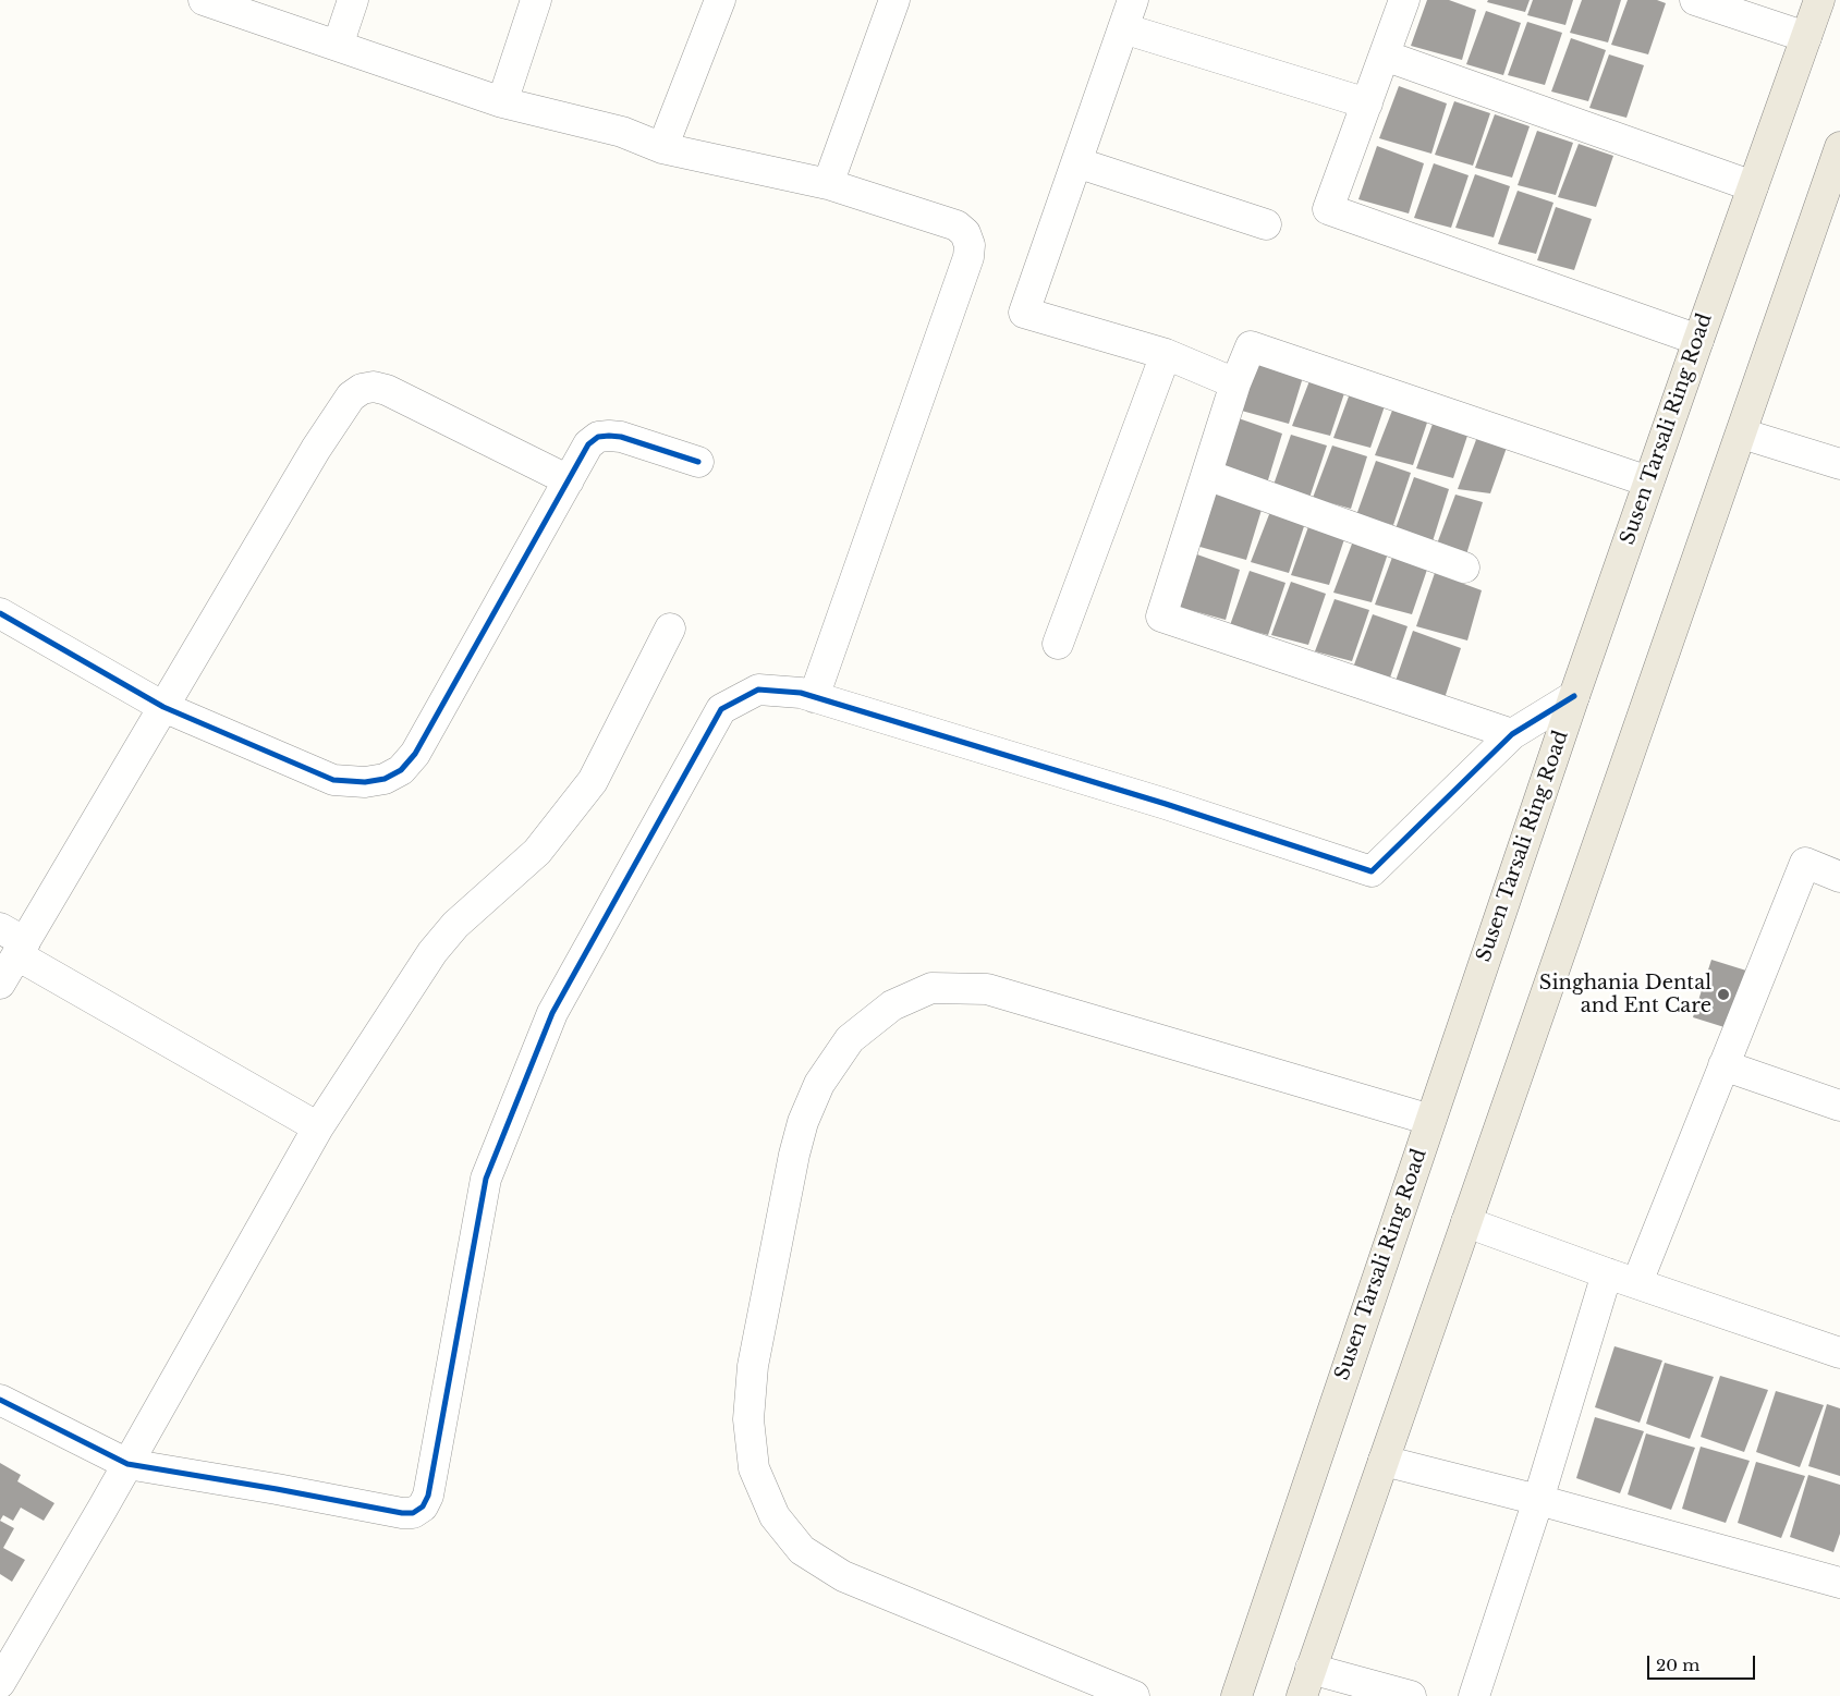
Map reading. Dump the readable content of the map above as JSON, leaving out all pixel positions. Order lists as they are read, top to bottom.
{
  "streets": {
    "main road": ["Susen Tarsali Ring Road"]
  },
  "places": ["Singhania Dental and Ent Care"],
  "scale_bar": "20 m"
}
